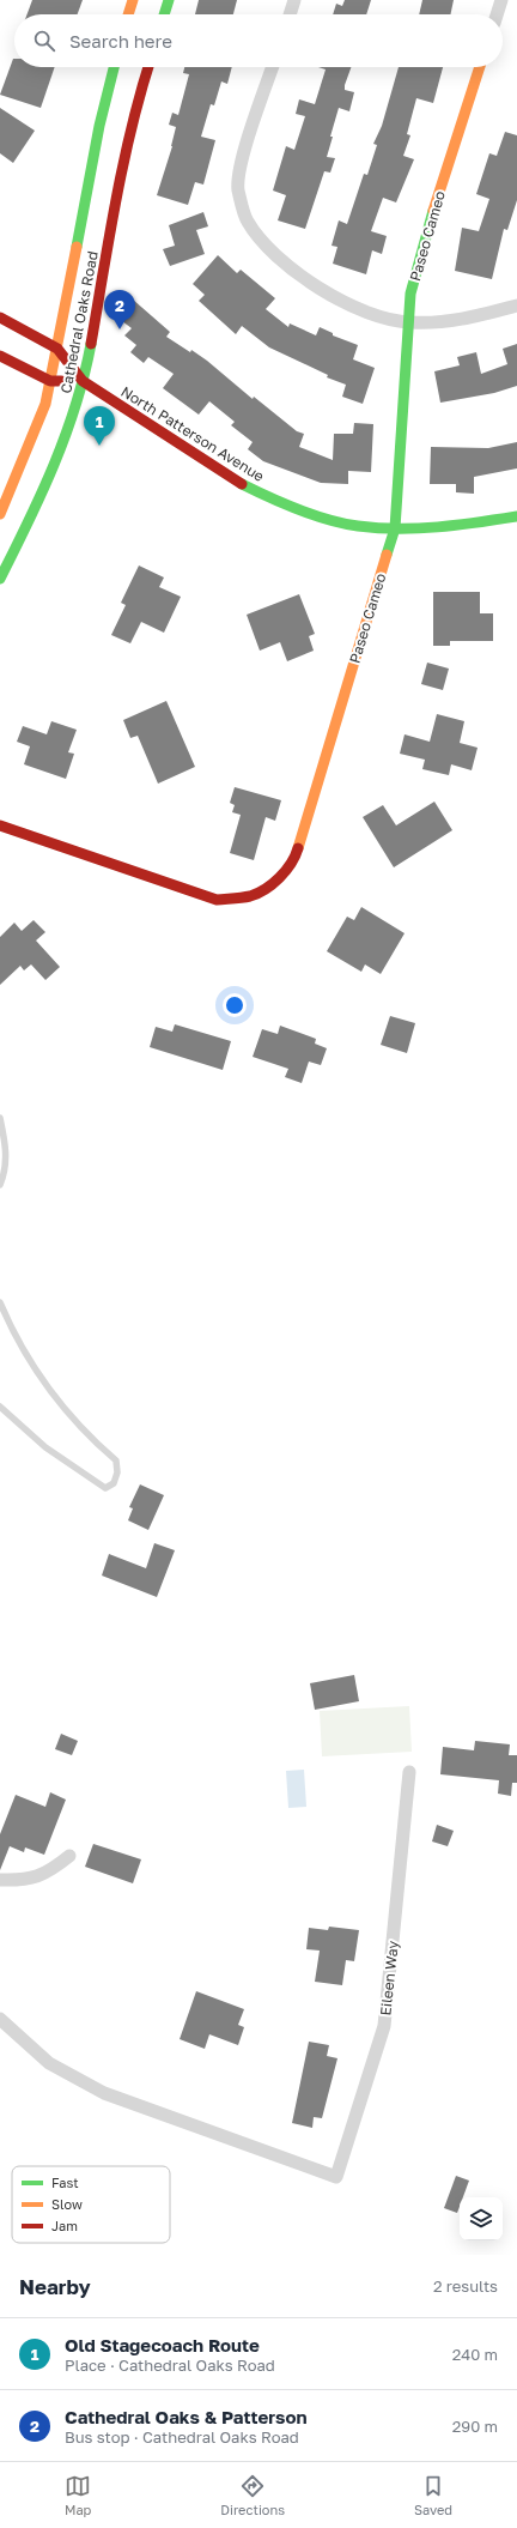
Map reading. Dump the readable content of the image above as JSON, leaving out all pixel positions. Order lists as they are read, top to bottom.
{
  "streets": {
    "street": [
      "Paseo Cameo",
      "Cathedral Oaks Road",
      "North Patterson Avenue",
      "Eileen Way"
    ]
  },
  "crossings": [
    ["Paseo Cameo", "North Patterson Avenue"],
    ["Cathedral Oaks Road", "North Patterson Avenue"]
  ],
  "legend": ["Fast", "Slow", "Jam"],
  "page": {
    "search": "Search here",
    "pins": ["2", "1"],
    "heading": ["Nearby", "2 results"],
    "list": [
      {
        "mark": "1",
        "name": "Old Stagecoach Route",
        "note": "Place · Cathedral Oaks Road",
        "value": "240 m"
      },
      {
        "mark": "2",
        "name": "Cathedral Oaks & Patterson",
        "note": "Bus stop · Cathedral Oaks Road",
        "value": "290 m"
      }
    ],
    "nav": ["Map", "Directions", "Saved"]
  }
}
